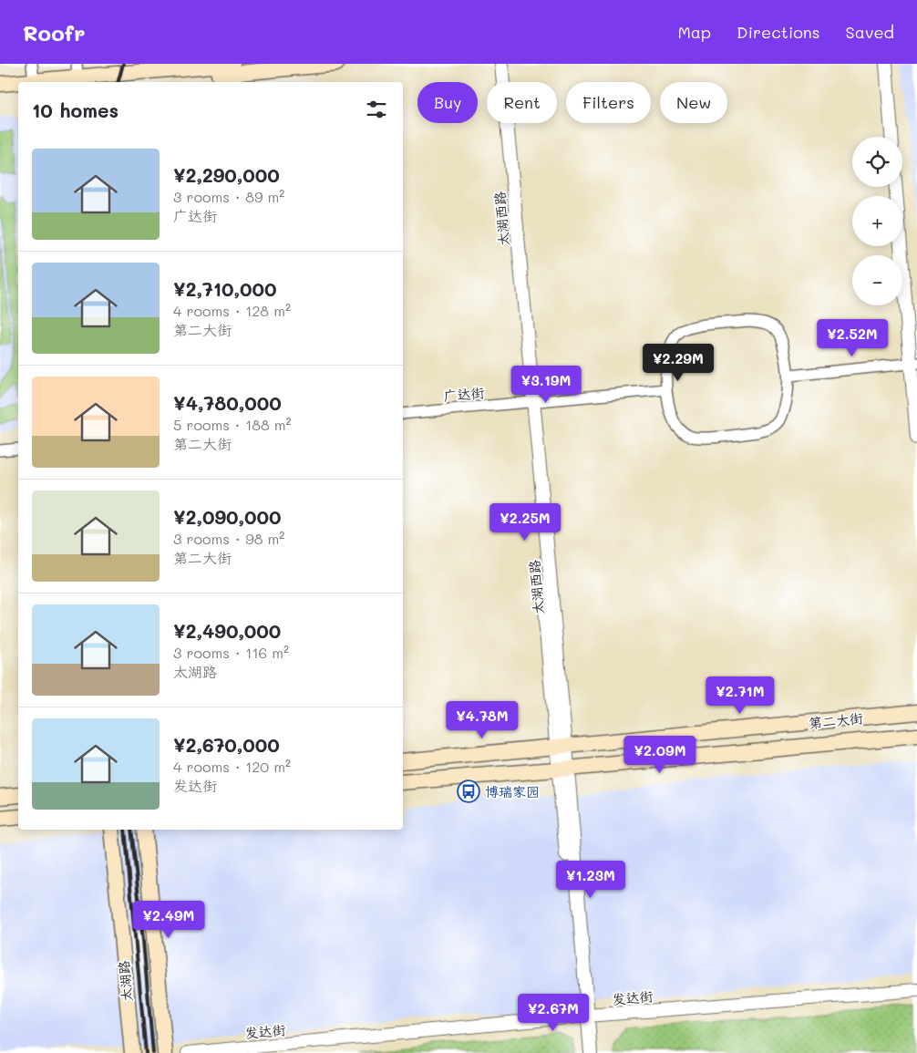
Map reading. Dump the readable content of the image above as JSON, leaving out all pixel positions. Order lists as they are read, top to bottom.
{
  "streets": {
    "main road": ["第二大街", "太湖路"],
    "street": ["太湖西路", "广达街", "发达街"]
  },
  "crossings": [
    ["太湖西路", "广达街"],
    ["太湖西路", "第二大街"],
    ["太湖西路", "发达街"]
  ],
  "places": {
    "bus stop": ["博瑞家园"]
  },
  "page": {
    "header": "Roofr",
    "nav": ["Map", "Directions", "Saved"],
    "chip": [
      "Buy",
      "Rent",
      "Filters",
      "New"
    ],
    "heading": "10 homes",
    "map_buttons": ["+", "−"],
    "list": [
      {
        "name": "¥2,290,000",
        "note": "3 rooms · 89 m² · 广达街"
      },
      {
        "name": "¥2,710,000",
        "note": "4 rooms · 128 m² · 第二大街"
      },
      {
        "name": "¥4,780,000",
        "note": "5 rooms · 188 m² · 第二大街"
      },
      {
        "name": "¥2,090,000",
        "note": "3 rooms · 98 m² · 第二大街"
      },
      {
        "name": "¥2,490,000",
        "note": "3 rooms · 116 m² · 太湖路"
      },
      {
        "name": "¥2,670,000",
        "note": "4 rooms · 120 m² · 发达街"
      }
    ],
    "price": [
      "¥2.52M",
      "¥2.29M",
      "¥3.19M",
      "¥2.25M",
      "¥2.71M",
      "¥4.78M",
      "¥2.09M",
      "¥1.23M",
      "¥2.49M",
      "¥2.67M"
    ]
  }
}
